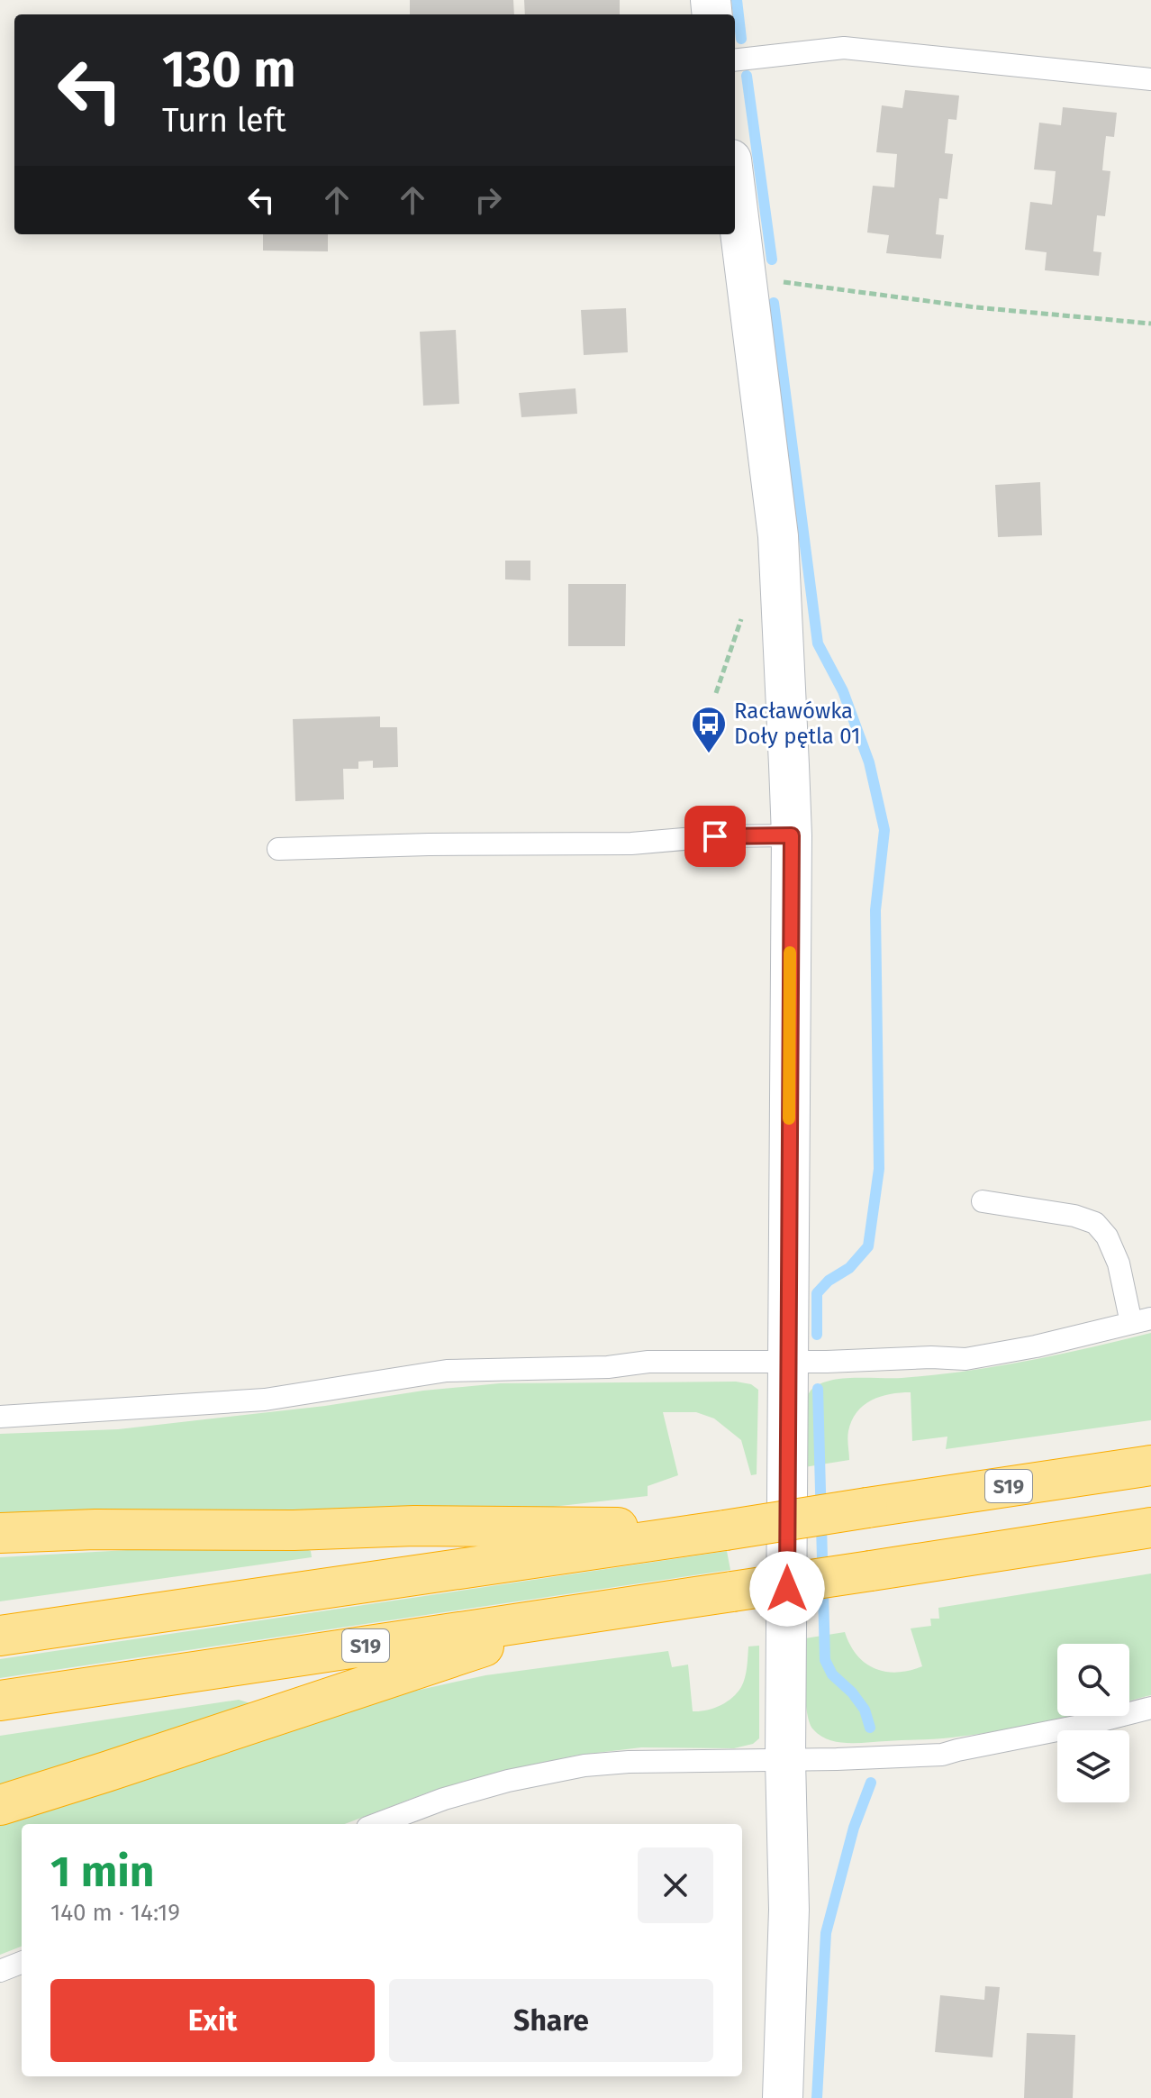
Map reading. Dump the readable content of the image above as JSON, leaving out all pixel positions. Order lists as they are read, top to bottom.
{
  "streets": {
    "highway": ["S19"]
  },
  "places": {
    "bus stop": ["Racławówka Doły pętla 01"]
  },
  "page": {
    "turn": ["130 m", "Turn left"],
    "heading": ["1 min", "140 m · 14:19"],
    "buttons": ["Exit", "Share"]
  }
}
